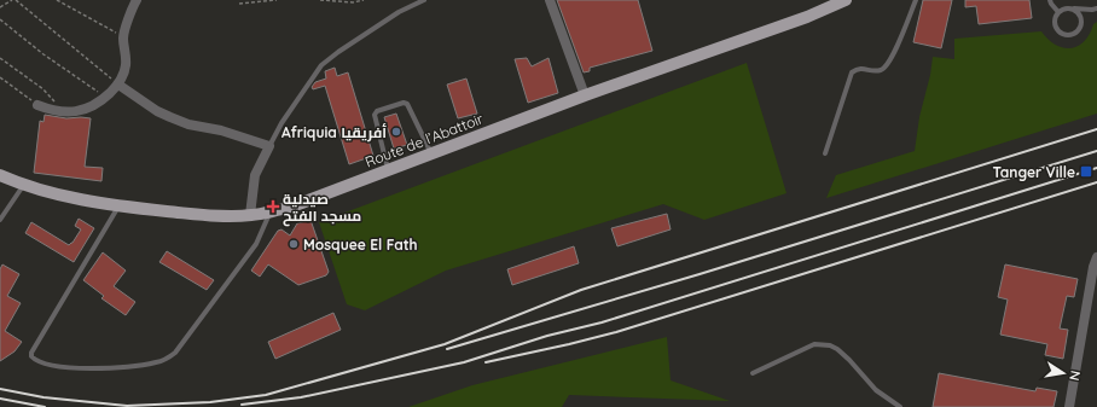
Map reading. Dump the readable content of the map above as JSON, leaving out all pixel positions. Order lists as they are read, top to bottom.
{
  "streets": {
    "main road": ["Route de l’Abattoir"]
  },
  "places": {
    "other": ["Afriquia أفريقيا", "Mosquee El Fath"],
    "transit": ["Tanger Ville"],
    "health": ["صيدلية مسجد الفتح"]
  },
  "north": "right"
}
